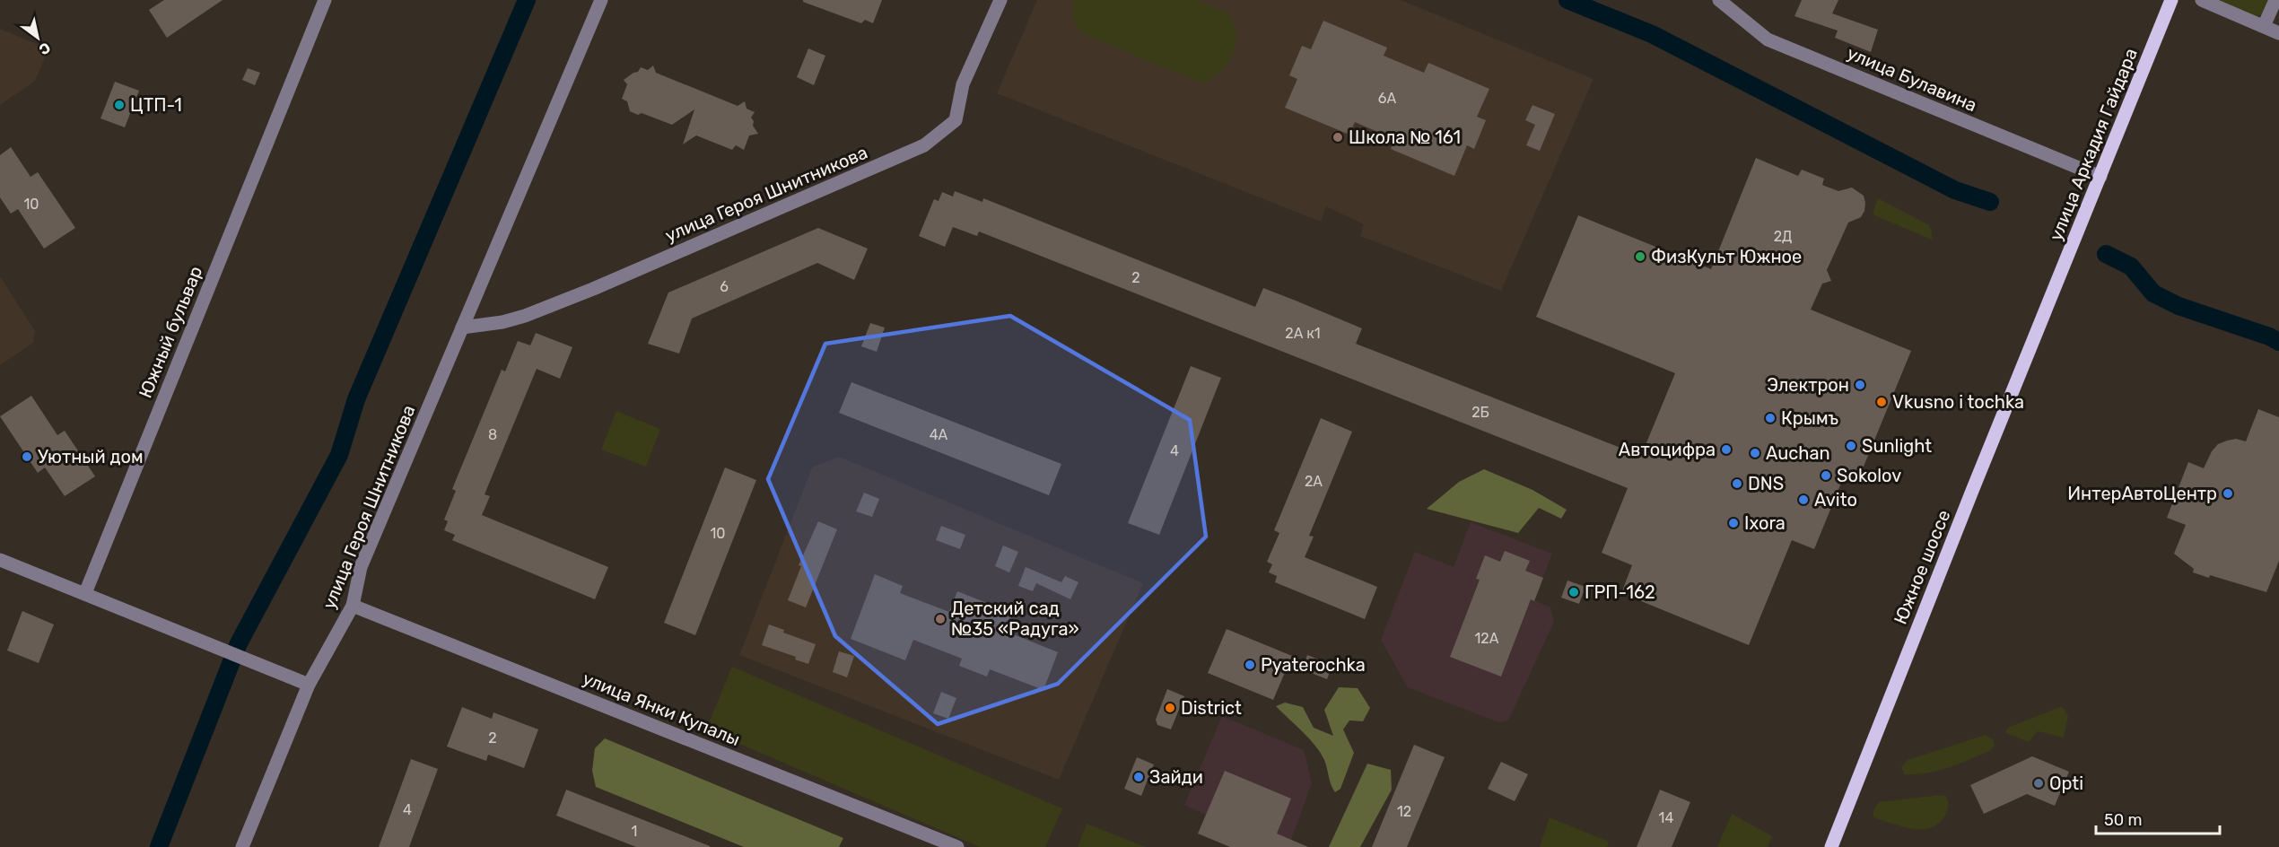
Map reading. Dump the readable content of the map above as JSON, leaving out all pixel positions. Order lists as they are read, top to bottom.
{
  "streets": {
    "main road": ["улица Аркадия Гайдара", "Южное шоссе"],
    "street": [
      "улица Булавина",
      "улица Героя Шнитникова",
      "Южный бульвар",
      "улица Янки Купалы"
    ]
  },
  "crossings": [
    ["улица Булавина", "улица Аркадия Гайдара"],
    ["улица Аркадия Гайдара", "Южное шоссе"],
    ["улица Героя Шнитникова", "улица Янки Купалы"]
  ],
  "places": [
    "ЦТП-1",
    "Школа № 161",
    "ФизКульт Южное",
    "Электрон",
    "Vkusno i tochka",
    "Крымъ",
    "Sunlight",
    "Автоцифра",
    "Auchan",
    "Уютный дом",
    "Sokolov",
    "DNS",
    "ИнтерАвтоЦентр",
    "Avito",
    "Ixora",
    "ГРП-162",
    "Детский сад №35 «Радуга»",
    "Pyaterochka",
    "District",
    "Зайди",
    "Opti"
  ],
  "house_numbers": [
    "6А",
    "10",
    "2Д",
    "2",
    "6",
    "2А к1",
    "2Б",
    "8",
    "4А",
    "4",
    "2А",
    "10",
    "12А",
    "2",
    "4",
    "12",
    "14",
    "1"
  ],
  "scale_bar": "50 m",
  "north": "bottom right"
}
